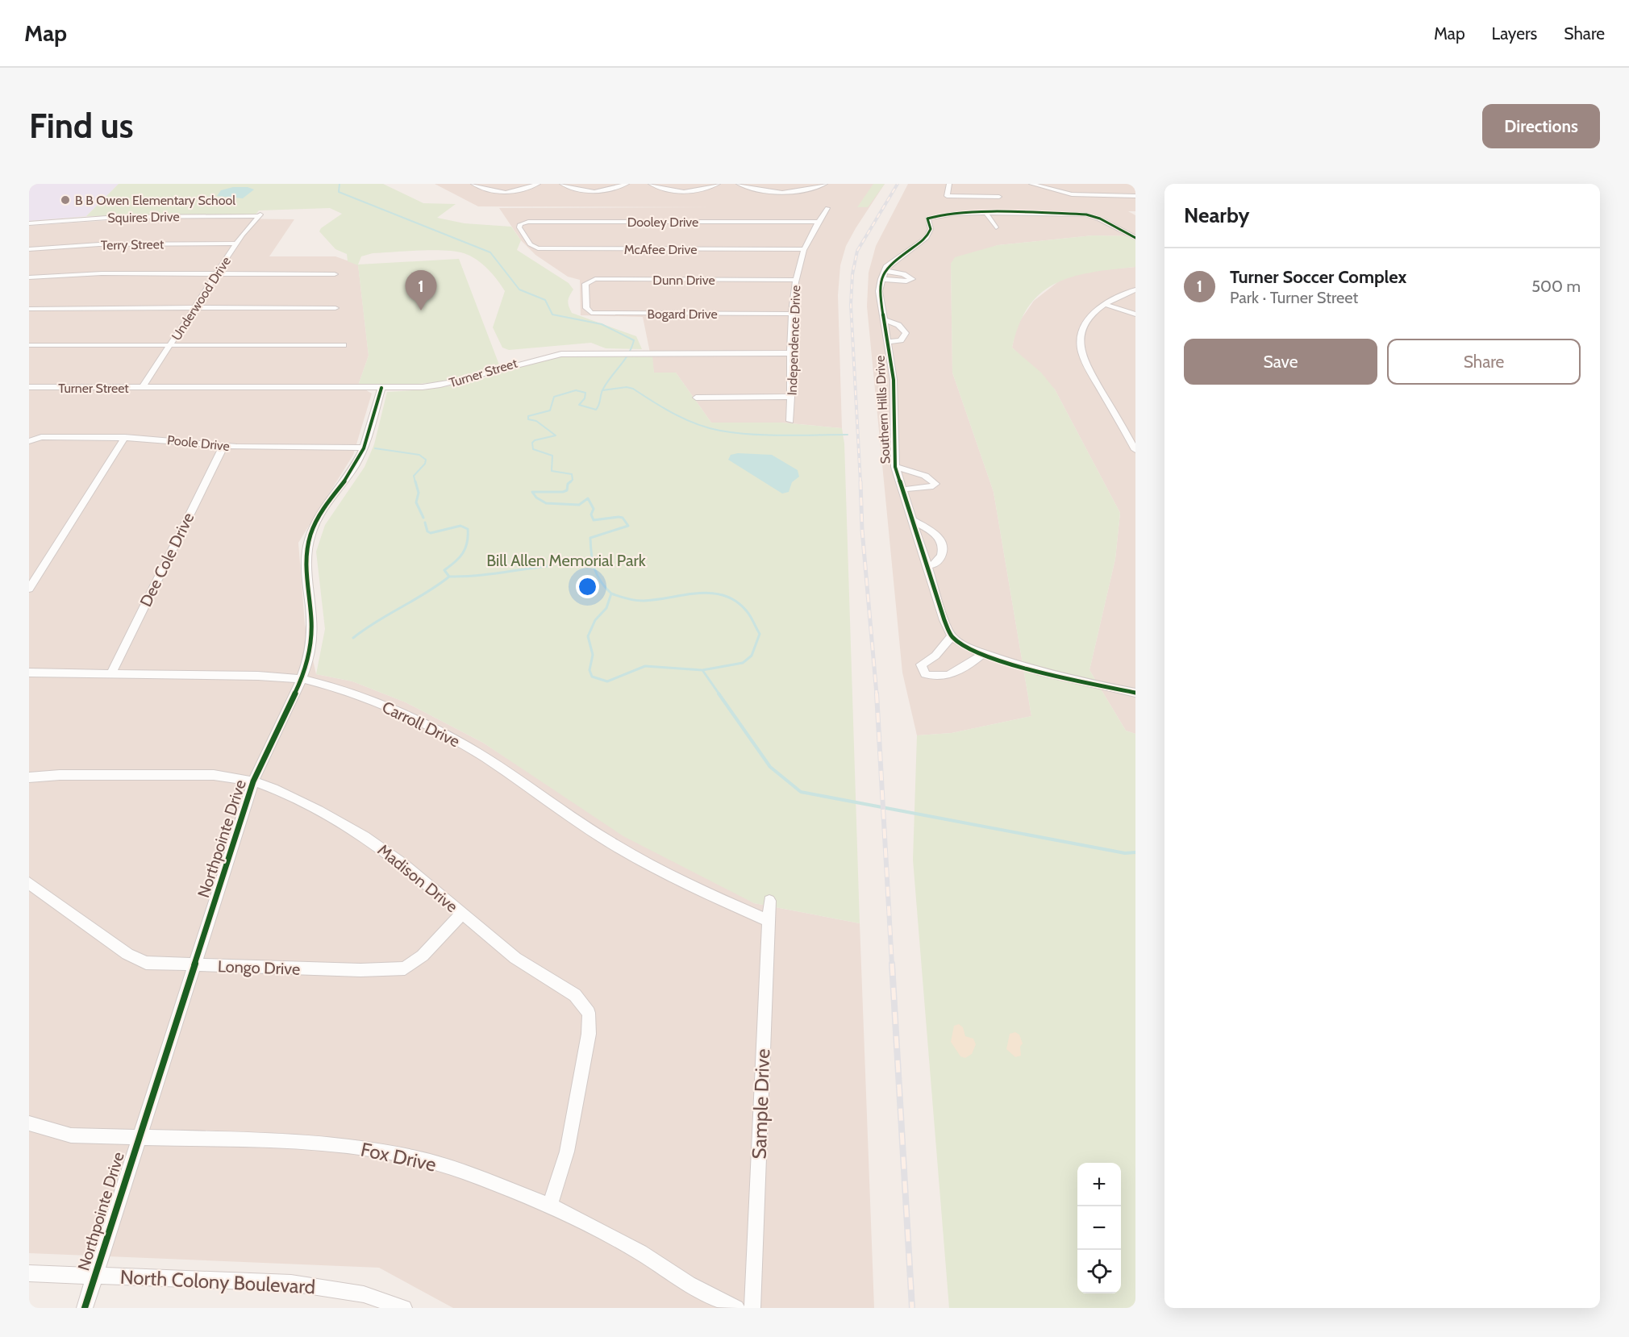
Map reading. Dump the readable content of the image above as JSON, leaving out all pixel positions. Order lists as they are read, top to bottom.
{
  "streets": {
    "street": [
      "Squires Drive",
      "Dooley Drive",
      "Terry Street",
      "McAfee Drive",
      "Dunn Drive",
      "Underwood Drive",
      "Bogard Drive",
      "Independence Drive",
      "Turner Street",
      "Southern Hills Drive",
      "Poole Drive",
      "Dee Cole Drive",
      "Carroll Drive",
      "Northpointe Drive",
      "Madison Drive",
      "Longo Drive",
      "Sample Drive",
      "Fox Drive",
      "North Colony Boulevard"
    ]
  },
  "crossings": [
    ["Squires Drive", "Underwood Drive"],
    ["Dooley Drive", "McAfee Drive"],
    ["Dooley Drive", "Independence Drive"],
    ["Terry Street", "Underwood Drive"],
    ["McAfee Drive", "Independence Drive"],
    ["Dunn Drive", "Bogard Drive"],
    ["Dunn Drive", "Independence Drive"],
    ["Underwood Drive", "Turner Street"],
    ["Bogard Drive", "Independence Drive"],
    ["Independence Drive", "Turner Street"],
    ["Turner Street", "Northpointe Drive"],
    ["Poole Drive", "Dee Cole Drive"],
    ["Poole Drive", "Northpointe Drive"],
    ["Dee Cole Drive", "Carroll Drive"],
    ["Carroll Drive", "Northpointe Drive"],
    ["Carroll Drive", "Sample Drive"],
    ["Northpointe Drive", "Madison Drive"],
    ["Northpointe Drive", "Longo Drive"],
    ["Northpointe Drive", "Fox Drive"],
    ["Northpointe Drive", "North Colony Boulevard"],
    ["Madison Drive", "Longo Drive"],
    ["Madison Drive", "Fox Drive"]
  ],
  "parks": ["Bill Allen Memorial Park"],
  "places": ["B B Owen Elementary School"],
  "page": {
    "header": "Map",
    "nav": ["Map", "Layers", "Share"],
    "buttons": [
      "Directions",
      ["Save", "Share"]
    ],
    "title": "Find us",
    "heading": "Nearby",
    "list": [
      {
        "mark": "1",
        "name": "Turner Soccer Complex",
        "note": "Park · Turner Street",
        "value": "500 m"
      }
    ],
    "pins": "1",
    "map_buttons": ["+", "−"]
  }
}
